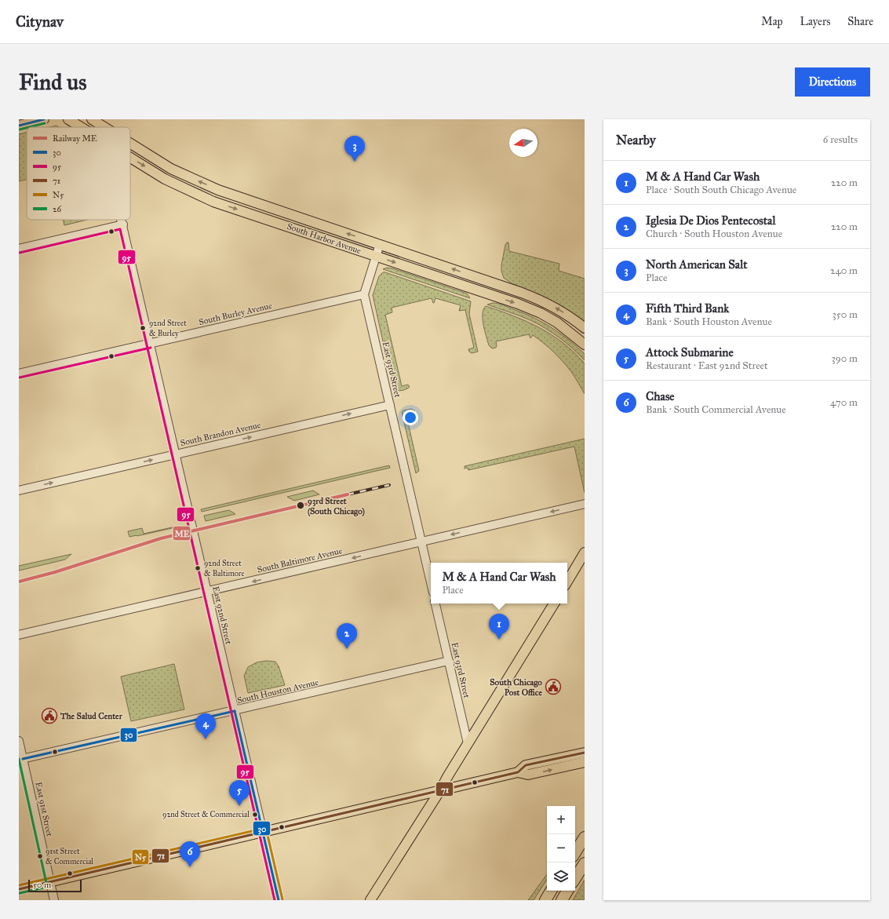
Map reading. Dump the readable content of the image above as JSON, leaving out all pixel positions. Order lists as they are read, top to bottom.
{
  "streets": {
    "main road": ["South Harbor Avenue"],
    "street": [
      "South Burley Avenue",
      "East 93rd Street",
      "South Brandon Avenue",
      "South Baltimore Avenue",
      "East 92nd Street",
      "South Houston Avenue",
      "East 91st Street"
    ]
  },
  "crossings": [
    ["South Burley Avenue", "East 93rd Street"],
    ["South Burley Avenue", "East 92nd Street"],
    ["East 93rd Street", "South Brandon Avenue"],
    ["East 93rd Street", "South Baltimore Avenue"],
    ["East 93rd Street", "South Houston Avenue"],
    ["South Brandon Avenue", "East 92nd Street"],
    ["South Baltimore Avenue", "East 92nd Street"],
    ["East 92nd Street", "South Houston Avenue"],
    ["South Houston Avenue", "East 91st Street"]
  ],
  "one_way": ["South Brandon Avenue", "South Baltimore Avenue"],
  "places": {
    "other": [
      "92nd Street & Burley",
      "93rd Street (South Chicago)",
      "92nd Street & Baltimore",
      "92nd Street & Commercial",
      "91st Street & Commercial"
    ],
    "public building": ["South Chicago Post Office", "The Salud Center"]
  },
  "lines": [
    "transit line 30",
    "transit line 26",
    "transit line 95",
    "rail line ME",
    "transit line 71",
    "transit line N5"
  ],
  "legend": [
    "Railway ME",
    "30",
    "95",
    "71",
    "N5",
    "26"
  ],
  "scale_bar": "50 m",
  "north": "left",
  "page": {
    "header": "Citynav",
    "nav": ["Map", "Layers", "Share"],
    "buttons": "Directions",
    "title": "Find us",
    "heading": ["Nearby", "6 results"],
    "pins": [
      "3",
      "1",
      "2",
      "4",
      "5",
      "6"
    ],
    "list": [
      {
        "mark": "1",
        "name": "M & A Hand Car Wash",
        "note": "Place · South South Chicago Avenue",
        "value": "220 m"
      },
      {
        "mark": "2",
        "name": "Iglesia De Dios Pentecostal",
        "note": "Church · South Houston Avenue",
        "value": "220 m"
      },
      {
        "mark": "3",
        "name": "North American Salt",
        "note": "Place",
        "value": "240 m"
      },
      {
        "mark": "4",
        "name": "Fifth Third Bank",
        "note": "Bank · South Houston Avenue",
        "value": "350 m"
      },
      {
        "mark": "5",
        "name": "Attock Submarine",
        "note": "Restaurant · East 92nd Street",
        "value": "390 m"
      },
      {
        "mark": "6",
        "name": "Chase",
        "note": "Bank · South Commercial Avenue",
        "value": "470 m"
      }
    ],
    "popup": ["M & A Hand Car Wash", "Place"],
    "map_buttons": ["+", "−"],
    "scale": "50 m"
  }
}
